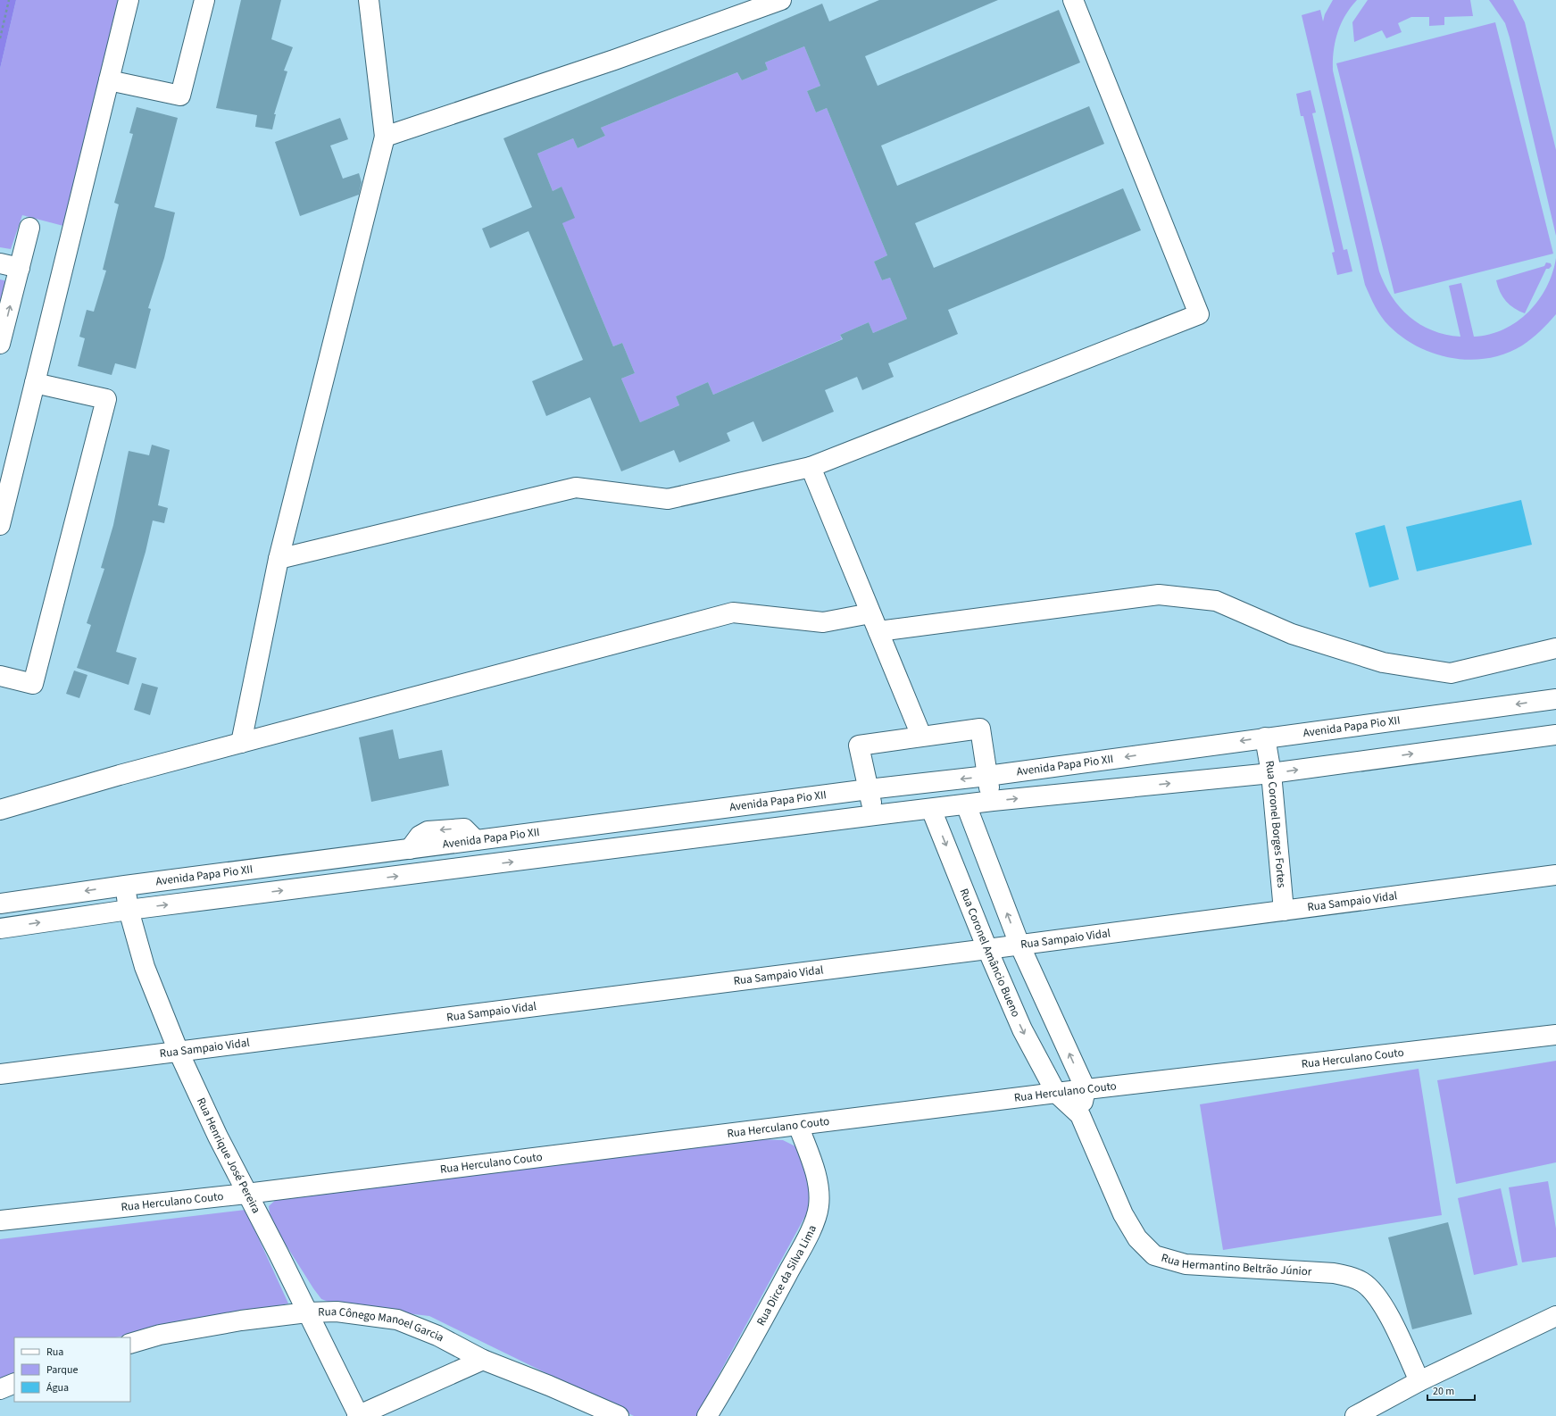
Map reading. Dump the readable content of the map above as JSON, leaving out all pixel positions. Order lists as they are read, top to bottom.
{
  "streets": {
    "street": [
      "Avenida Papa Pio XII",
      "Rua Coronel Borges Fortes",
      "Rua Sampaio Vidal",
      "Rua Coronel Amâncio Bueno",
      "Rua Herculano Couto",
      "Rua Henrique José Pereira",
      "Rua Hermantino Beltrão Júnior",
      "Rua Dirce da Silva Lima",
      "Rua Cônego Manoel Garcia"
    ]
  },
  "crossings": [
    ["Avenida Papa Pio XII", "Rua Coronel Borges Fortes"],
    ["Avenida Papa Pio XII", "Rua Henrique José Pereira"],
    ["Rua Coronel Borges Fortes", "Rua Sampaio Vidal"],
    ["Rua Sampaio Vidal", "Rua Coronel Amâncio Bueno"],
    ["Rua Sampaio Vidal", "Rua Henrique José Pereira"],
    ["Rua Coronel Amâncio Bueno", "Rua Herculano Couto"],
    ["Rua Coronel Amâncio Bueno", "Rua Hermantino Beltrão Júnior"],
    ["Rua Herculano Couto", "Rua Henrique José Pereira"],
    ["Rua Herculano Couto", "Rua Hermantino Beltrão Júnior"],
    ["Rua Herculano Couto", "Rua Dirce da Silva Lima"],
    ["Rua Henrique José Pereira", "Rua Cônego Manoel Garcia"]
  ],
  "legend": ["Rua", "Parque", "Água"],
  "scale_bar": "20 m"
}
